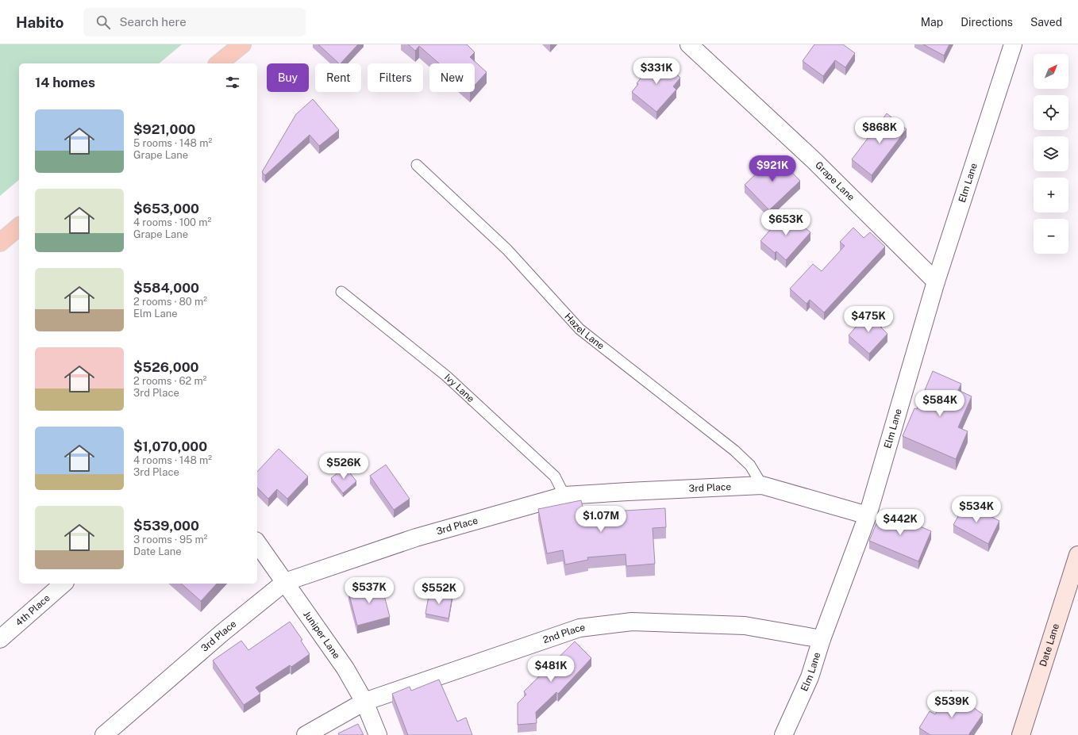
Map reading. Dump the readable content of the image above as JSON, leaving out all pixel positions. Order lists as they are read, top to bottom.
{
  "streets": {
    "street": [
      "Grape Lane",
      "Elm Lane",
      "3rd Place",
      "4th Place",
      "2nd Place",
      "Juniper Lane",
      "Date Lane"
    ],
    "lane": ["Hazel Lane", "Ivy Lane"]
  },
  "crossings": [
    ["Grape Lane", "Elm Lane"],
    ["Elm Lane", "3rd Place"],
    ["Elm Lane", "2nd Place"],
    ["Hazel Lane", "3rd Place"],
    ["Ivy Lane", "3rd Place"],
    ["3rd Place", "Juniper Lane"],
    ["2nd Place", "Juniper Lane"]
  ],
  "north": "top right",
  "page": {
    "header": "Habito",
    "search": "Search here",
    "nav": ["Map", "Directions", "Saved"],
    "map_buttons": ["+", "−"],
    "price": [
      "$331K",
      "$868K",
      "$921K",
      "$653K",
      "$475K",
      "$584K",
      "$526K",
      "$534K",
      "$1.07M",
      "$442K",
      "$537K",
      "$552K",
      "$481K",
      "$539K"
    ],
    "chip": [
      "Buy",
      "Rent",
      "Filters",
      "New"
    ],
    "heading": "14 homes",
    "list": [
      {
        "name": "$921,000",
        "note": "5 rooms · 148 m² · Grape Lane"
      },
      {
        "name": "$653,000",
        "note": "4 rooms · 100 m² · Grape Lane"
      },
      {
        "name": "$584,000",
        "note": "2 rooms · 80 m² · Elm Lane"
      },
      {
        "name": "$526,000",
        "note": "2 rooms · 62 m² · 3rd Place"
      },
      {
        "name": "$1,070,000",
        "note": "4 rooms · 148 m² · 3rd Place"
      },
      {
        "name": "$539,000",
        "note": "3 rooms · 95 m² · Date Lane"
      }
    ]
  }
}
